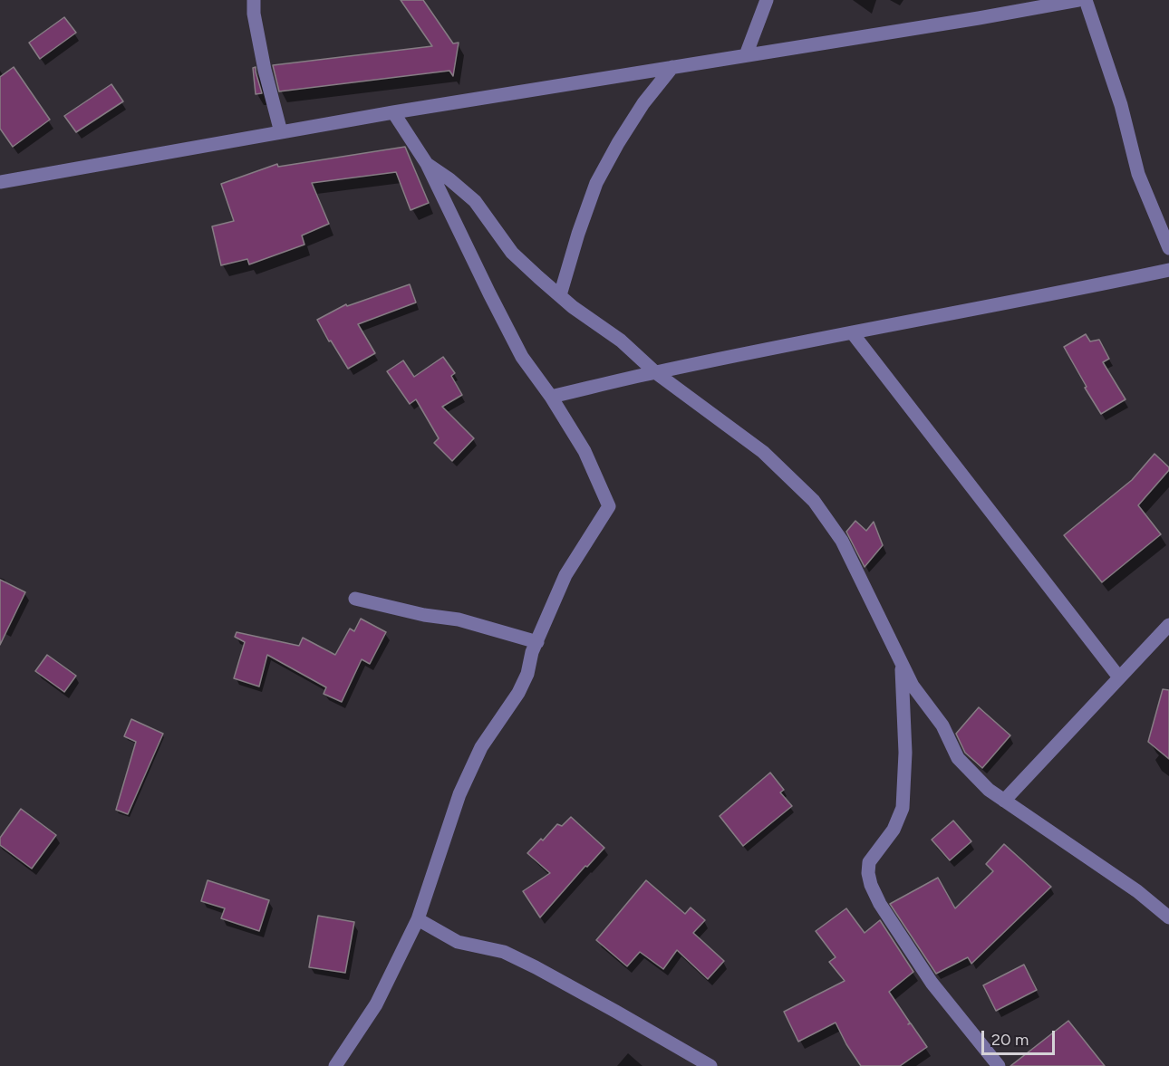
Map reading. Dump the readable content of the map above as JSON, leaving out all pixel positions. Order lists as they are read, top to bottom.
{
  "scale_bar": "20 m"
}
